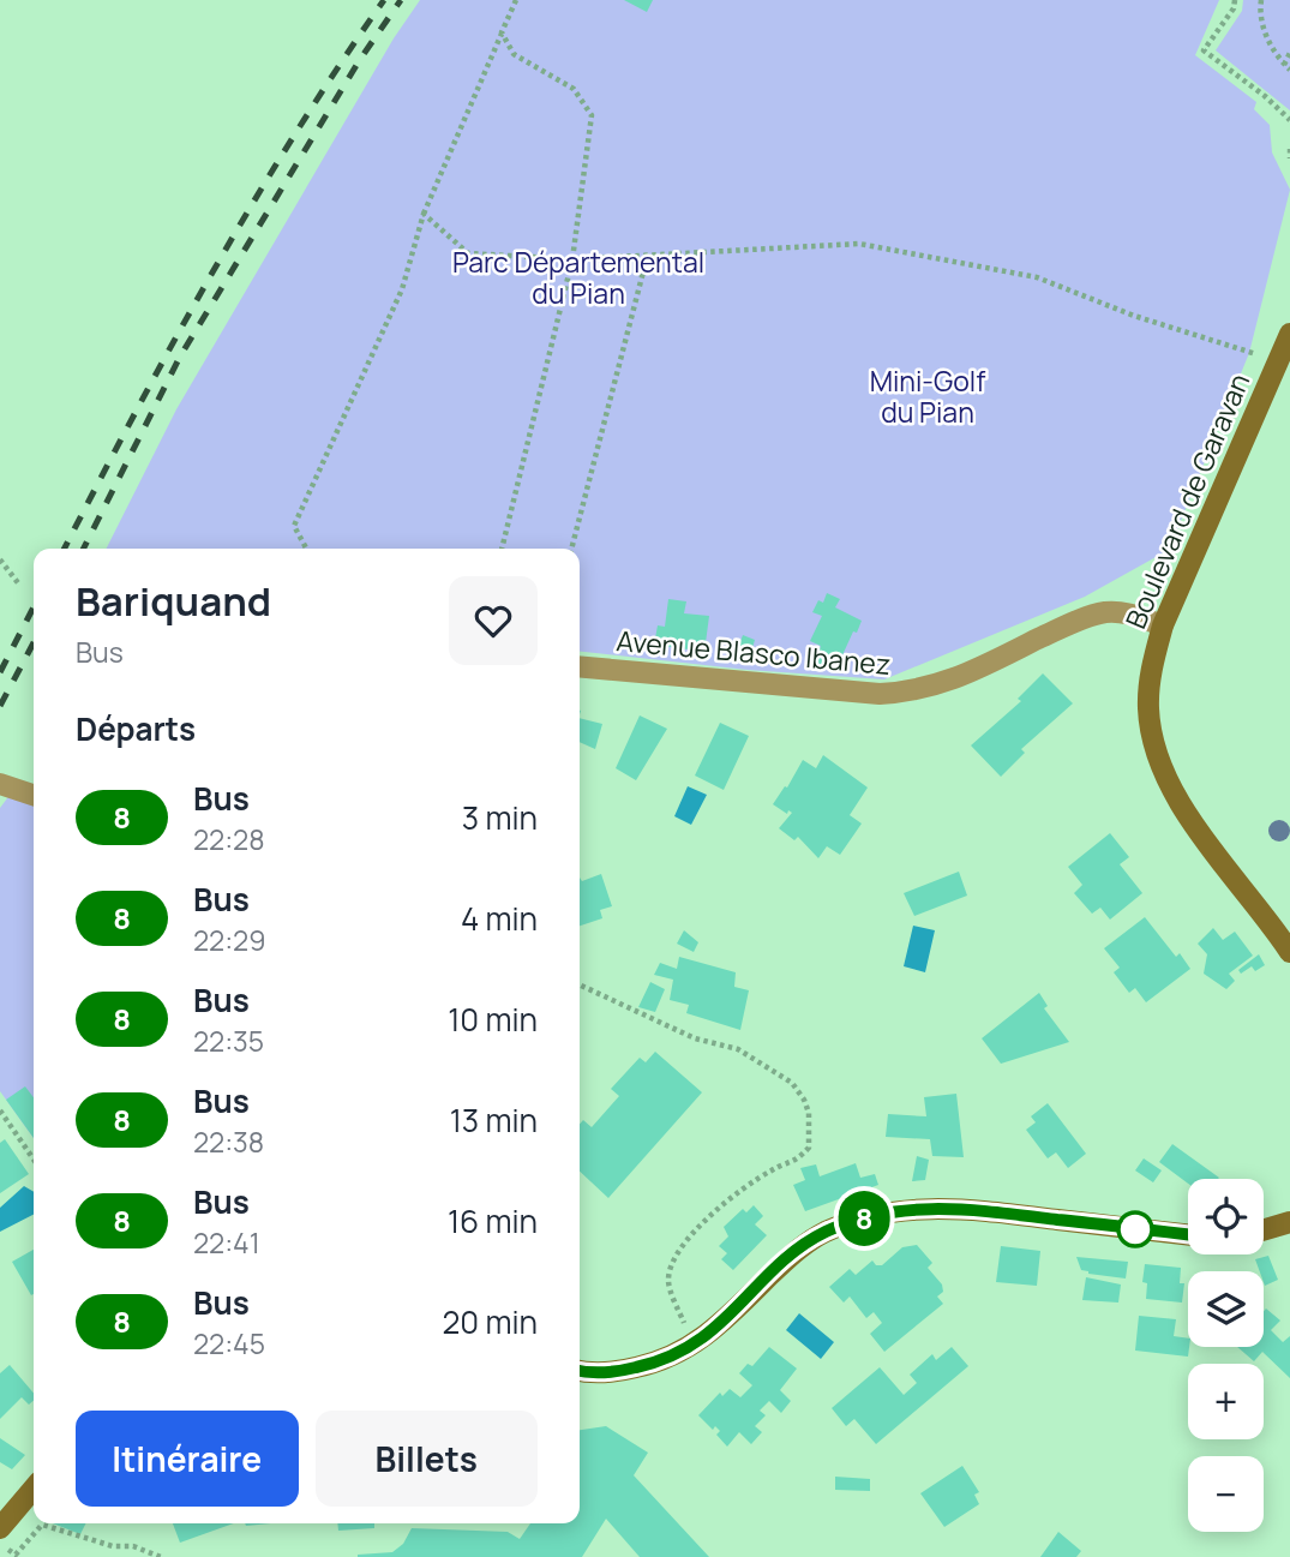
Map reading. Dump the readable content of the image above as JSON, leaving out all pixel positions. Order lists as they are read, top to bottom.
{
  "streets": {
    "street": ["Boulevard de Garavan", "Avenue Blasco Ibanez"]
  },
  "crossings": [
    ["Boulevard de Garavan", "Avenue Blasco Ibanez"]
  ],
  "parks": ["Parc Départemental du Pian", "Mini-Golf du Pian"],
  "lines": ["bus line 8"],
  "page": {
    "on_map": "8",
    "heading": [
      ["Bariquand", "Bus"],
      "Départs"
    ],
    "list": [
      {
        "mark": "8",
        "name": "Bus",
        "note": "22:28",
        "value": "3 min"
      },
      {
        "mark": "8",
        "name": "Bus",
        "note": "22:29",
        "value": "4 min"
      },
      {
        "mark": "8",
        "name": "Bus",
        "note": "22:35",
        "value": "10 min"
      },
      {
        "mark": "8",
        "name": "Bus",
        "note": "22:38",
        "value": "13 min"
      },
      {
        "mark": "8",
        "name": "Bus",
        "note": "22:41",
        "value": "16 min"
      },
      {
        "mark": "8",
        "name": "Bus",
        "note": "22:45",
        "value": "20 min"
      }
    ],
    "map_buttons": ["+", "−"],
    "buttons": ["Itinéraire", "Billets"]
  }
}
